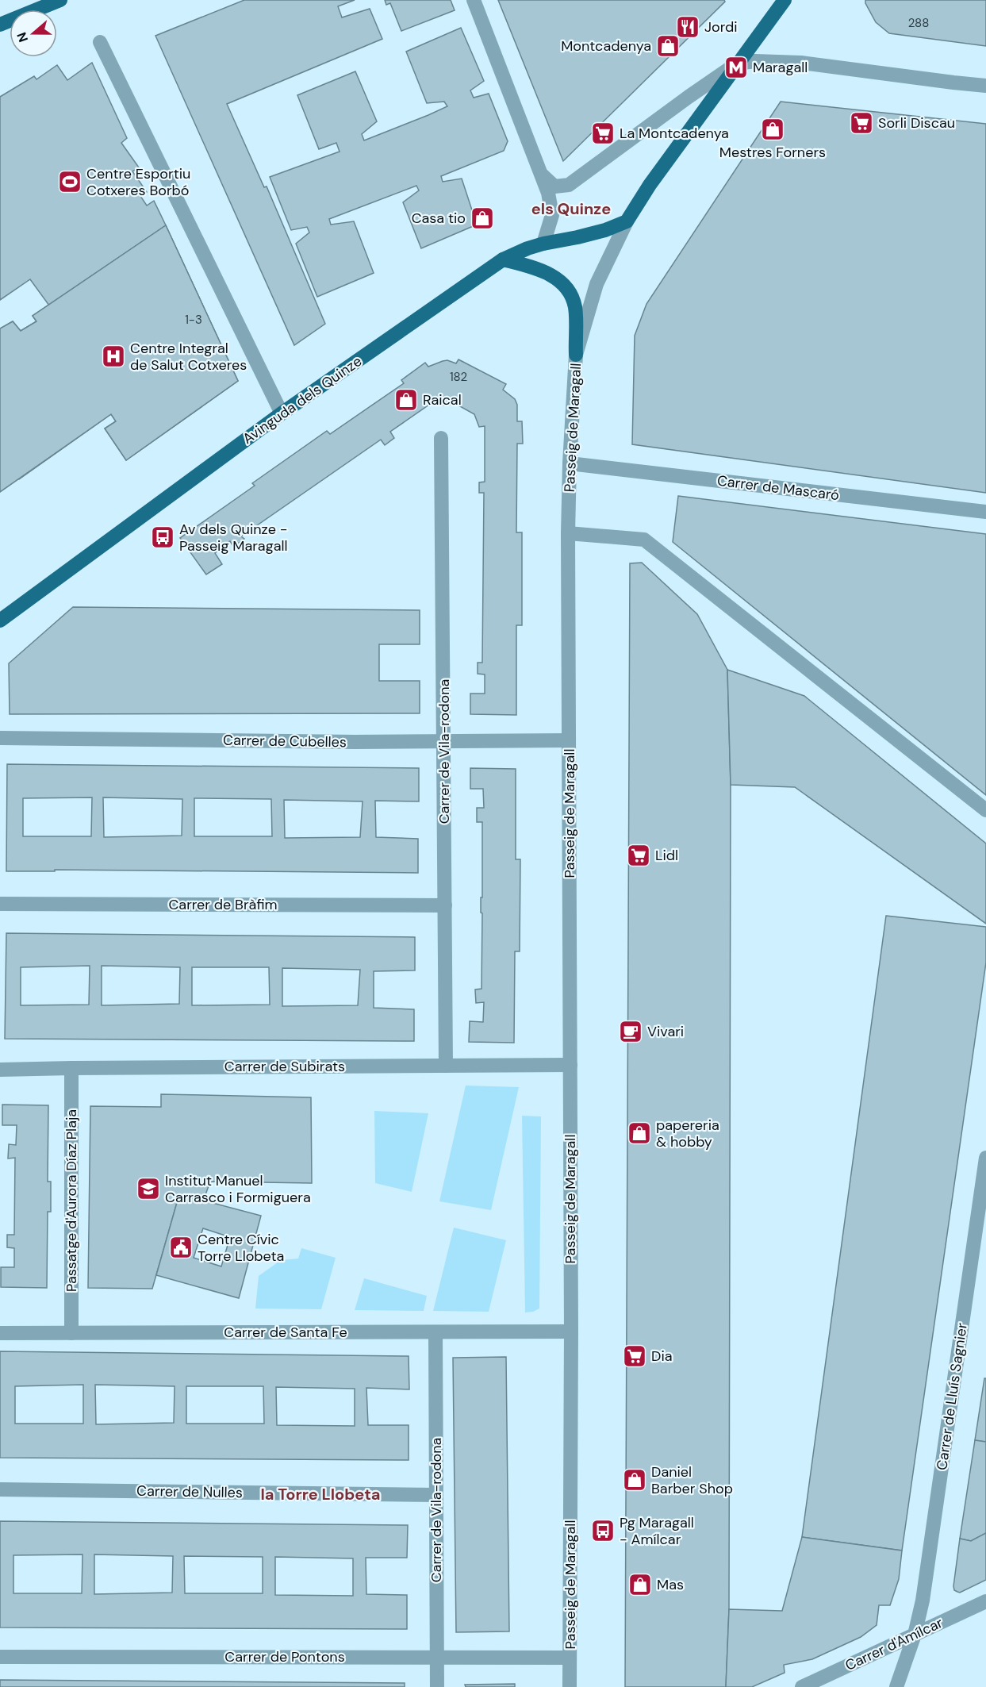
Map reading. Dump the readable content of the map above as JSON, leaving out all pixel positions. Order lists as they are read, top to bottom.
{
  "streets": {
    "main road": ["Avinguda dels Quinze", "Passeig de Maragall"],
    "street": [
      "Carrer de Mascaró",
      "Carrer de Cubelles",
      "Carrer de Vila-rodona",
      "Carrer de Bràfim",
      "Carrer de Subirats",
      "Passatge d'Aurora Díaz Plaja",
      "Carrer de Santa Fe",
      "Carrer de Lluís Sagnier",
      "Carrer de Nulles",
      "Carrer d'Amílcar",
      "Carrer de Pontons"
    ]
  },
  "crossings": [
    ["Avinguda dels Quinze", "Passeig de Maragall"],
    ["Passeig de Maragall", "Carrer de Mascaró"],
    ["Passeig de Maragall", "Carrer de Cubelles"],
    ["Passeig de Maragall", "Carrer de Subirats"],
    ["Passeig de Maragall", "Carrer de Santa Fe"],
    ["Passeig de Maragall", "Carrer de Pontons"],
    ["Carrer de Cubelles", "Carrer de Vila-rodona"],
    ["Carrer de Vila-rodona", "Carrer de Bràfim"],
    ["Carrer de Vila-rodona", "Carrer de Subirats"],
    ["Carrer de Vila-rodona", "Carrer de Santa Fe"],
    ["Carrer de Vila-rodona", "Carrer de Nulles"],
    ["Carrer de Vila-rodona", "Carrer de Pontons"],
    ["Carrer de Subirats", "Passatge d'Aurora Díaz Plaja"],
    ["Passatge d'Aurora Díaz Plaja", "Carrer de Santa Fe"],
    ["Carrer de Lluís Sagnier", "Carrer d'Amílcar"]
  ],
  "districts": ["els Quinze", "la Torre Llobeta"],
  "places": {
    "restaurant": ["Jordi"],
    "shop": [
      "Montcadenya",
      "Mestres Forners",
      "Casa tio",
      "Raical",
      "papereria & hobby",
      "Daniel Barber Shop",
      "Mas"
    ],
    "metro station": ["Maragall"],
    "supermarket": [
      "Sorli Discau",
      "La Montcadenya",
      "Lidl",
      "Dia"
    ],
    "sports": ["Centre Esportiu Cotxeres Borbó"],
    "hospital": ["Centre Integral de Salut Cotxeres"],
    "bus stop": ["Av dels Quinze - Passeig Maragall", "Pg Maragall - Amílcar"],
    "cafe": ["Vivari"],
    "school or university": ["Institut Manuel Carrasco i Formiguera"],
    "public building": ["Centre Cívic Torre Llobeta"]
  },
  "house_numbers": ["288", "1-3", "182"],
  "north": "left"
}
